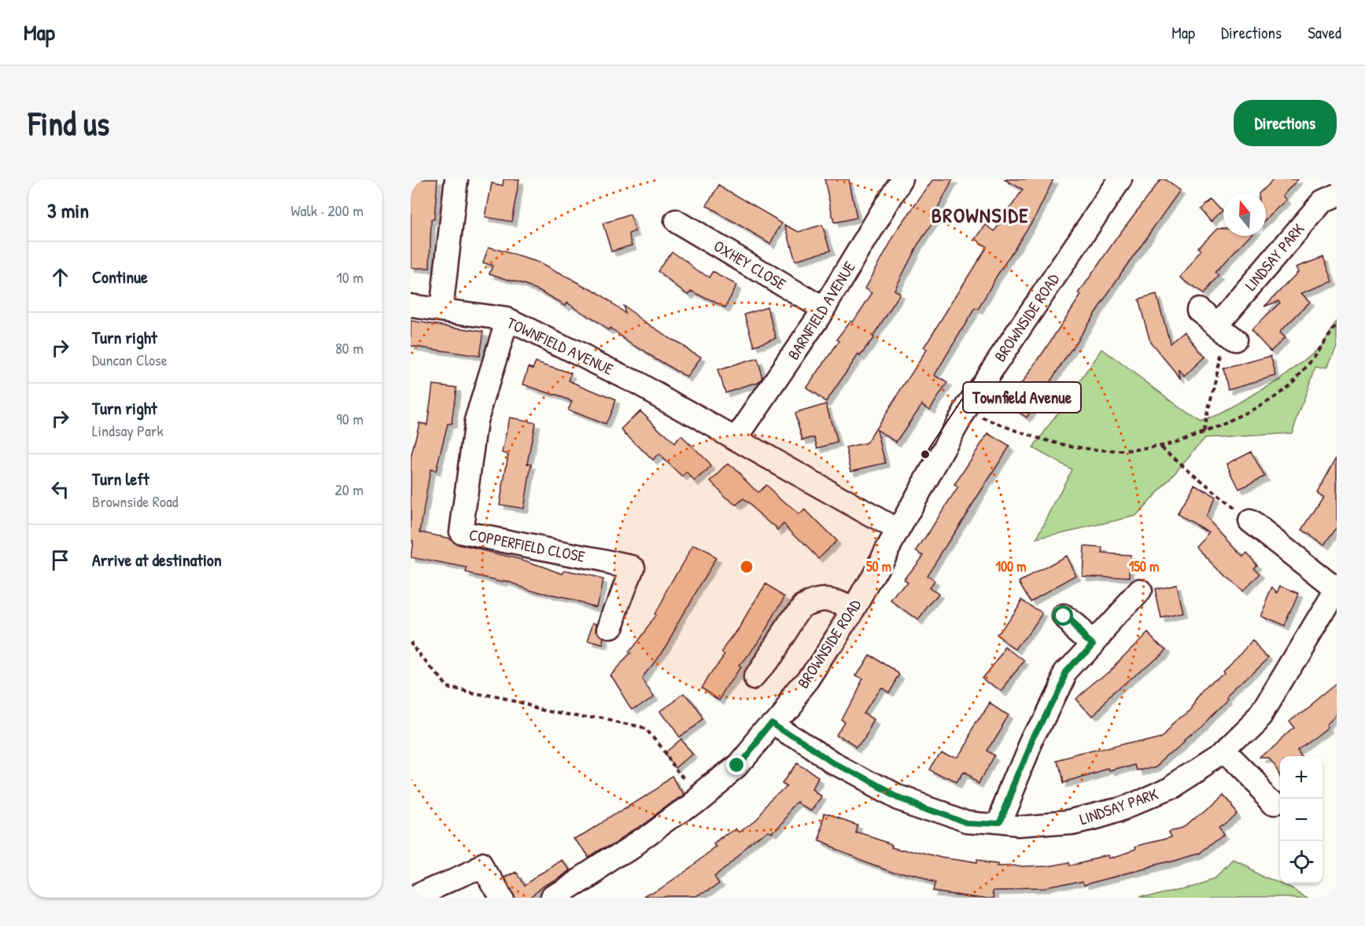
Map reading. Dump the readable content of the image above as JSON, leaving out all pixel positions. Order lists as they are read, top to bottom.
{
  "streets": {
    "street": [
      "LINDSAY PARK",
      "OXHEY CLOSE",
      "BARNFIELD AVENUE",
      "BROWNSIDE ROAD",
      "TOWNFIELD AVENUE",
      "COPPERFIELD CLOSE"
    ]
  },
  "crossings": [
    ["LINDSAY PARK", "BROWNSIDE ROAD"],
    ["OXHEY CLOSE", "BARNFIELD AVENUE"],
    ["BARNFIELD AVENUE", "TOWNFIELD AVENUE"],
    ["BROWNSIDE ROAD", "TOWNFIELD AVENUE"],
    ["TOWNFIELD AVENUE", "COPPERFIELD CLOSE"]
  ],
  "districts": ["BROWNSIDE"],
  "places": ["Townfield Avenue"],
  "north": "top",
  "page": {
    "header": "Map",
    "nav": ["Map", "Directions", "Saved"],
    "buttons": "Directions",
    "title": "Find us",
    "heading": ["3 min", "Walk · 200 m"],
    "list": [
      ["Continue", "10 m"],
      ["Turn right", "Duncan Close", "80 m"],
      ["Turn right", "Lindsay Park", "90 m"],
      ["Turn left", "Brownside Road", "20 m"],
      "Arrive at destination"
    ],
    "map_buttons": ["+", "−"]
  },
  "rings": ["50 m", "100 m", "150 m"]
}
